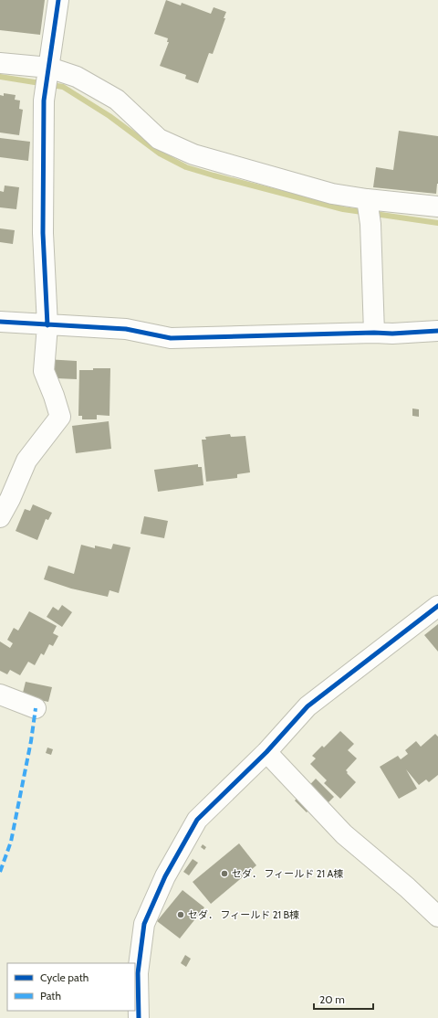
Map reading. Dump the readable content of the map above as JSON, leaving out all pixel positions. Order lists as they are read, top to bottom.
{
  "places": ["セダ． フィールド 21 A棟", "セダ． フィールド 21 B棟"],
  "legend": ["Cycle path", "Path"],
  "scale_bar": "20 m"
}
